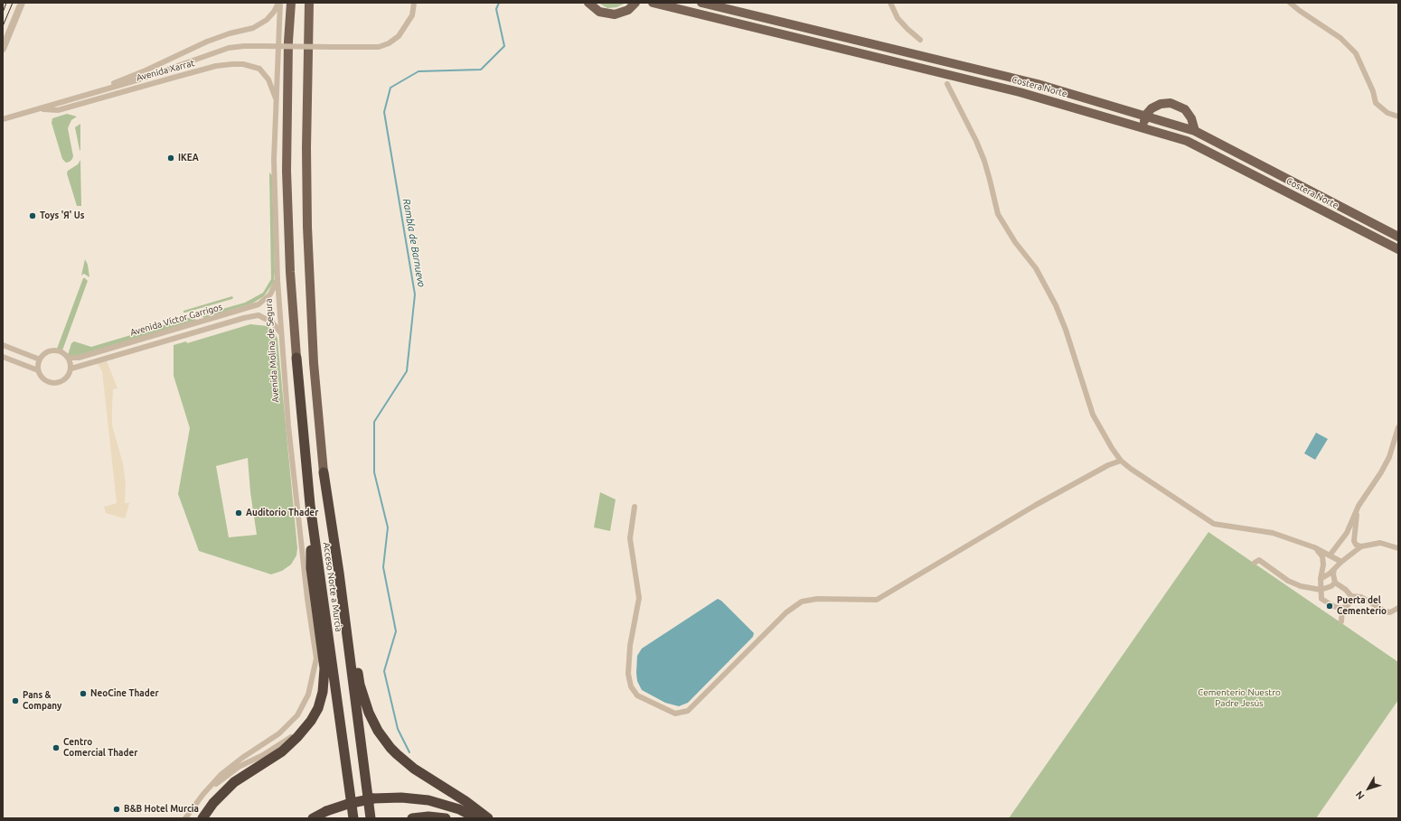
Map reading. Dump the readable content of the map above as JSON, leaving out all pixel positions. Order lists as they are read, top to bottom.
{
  "streets": {
    "highway": ["Acceso Norte a Murcia"],
    "main road": ["Costera Norte"],
    "street": ["Avenida Xarrat", "Avenida Víctor Garrigos", "Avenida Molina de Segura"]
  },
  "crossings": [
    ["Avenida Xarrat", "Avenida Molina de Segura"],
    ["Avenida Víctor Garrigos", "Avenida Molina de Segura"]
  ],
  "water": ["Rambla de Barnuevo"],
  "parks": ["Cementerio Nuestro Padre Jesús"],
  "places": [
    "IKEA",
    "Toys 'Я' Us",
    "Auditorio Thader",
    "Puerta del Cementerio",
    "NeoCine Thader",
    "Pans & Company",
    "Centro Comercial Thader",
    "B&B Hotel Murcia"
  ],
  "north": "bottom left"
}
